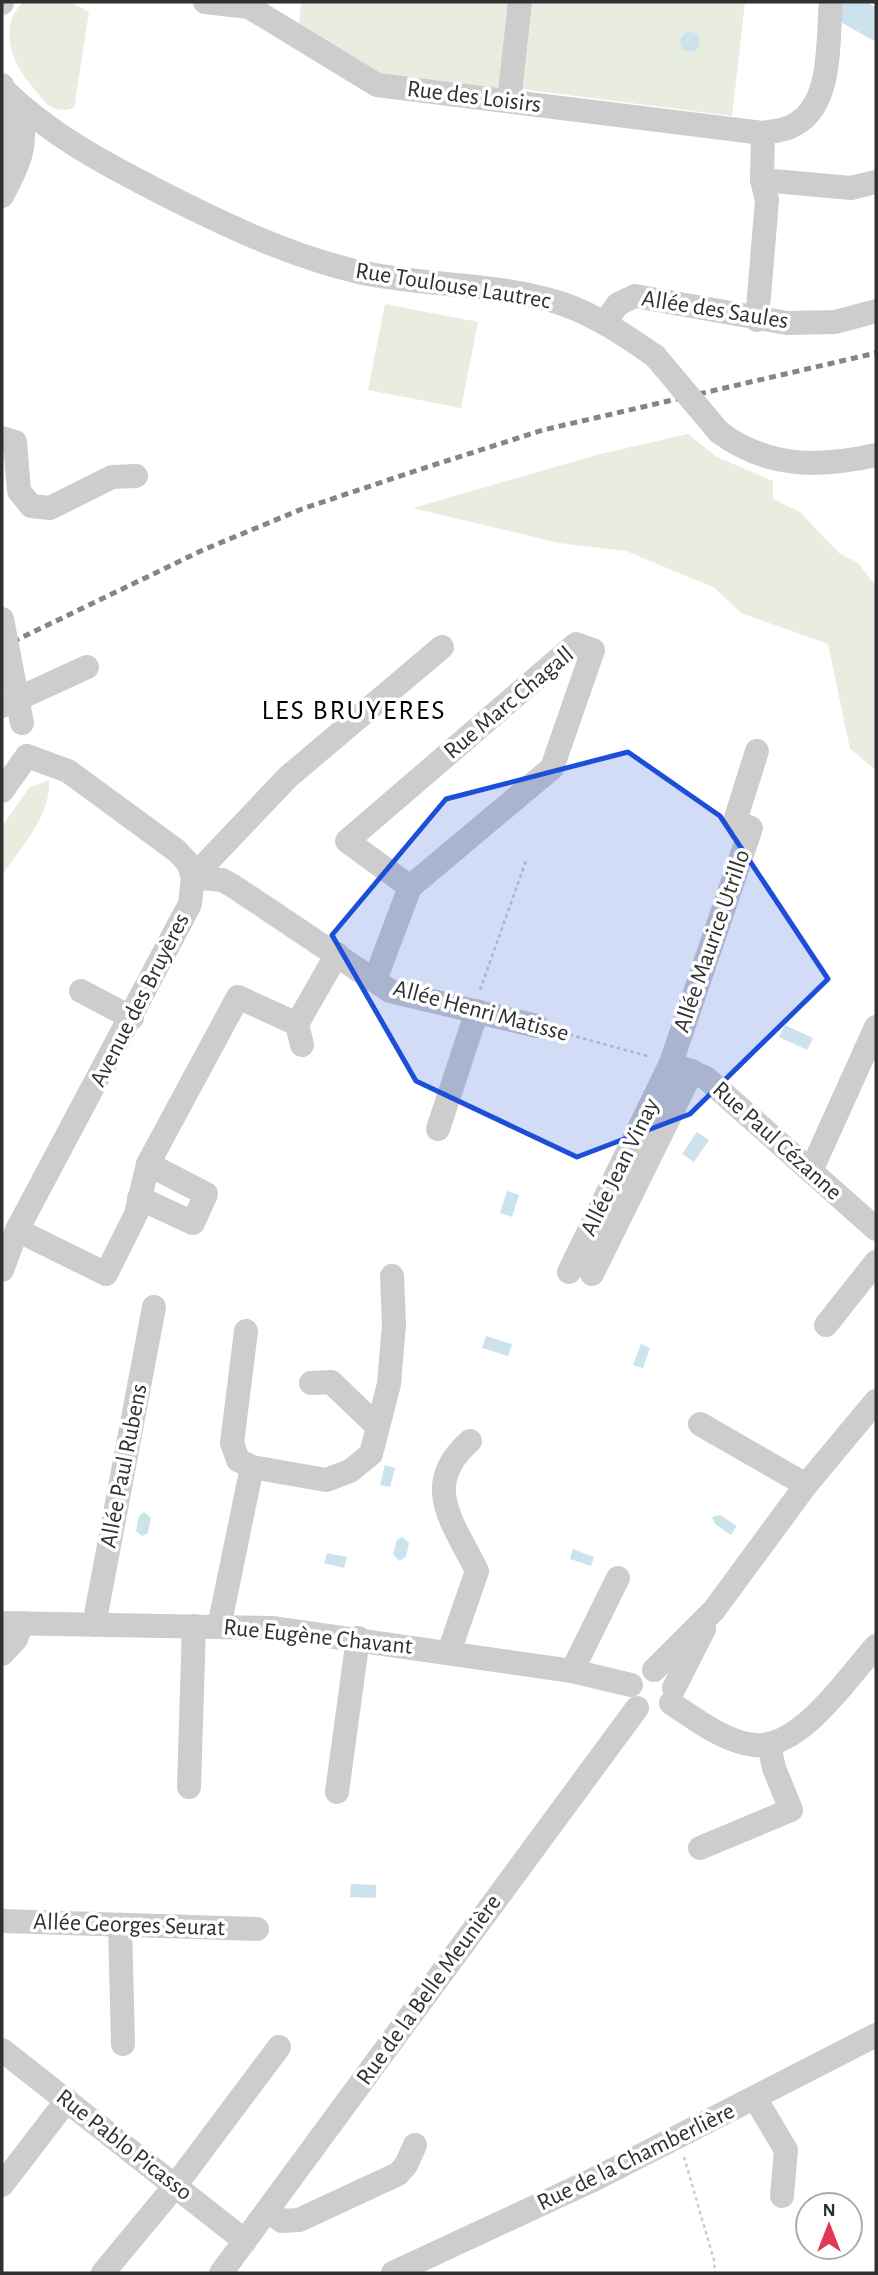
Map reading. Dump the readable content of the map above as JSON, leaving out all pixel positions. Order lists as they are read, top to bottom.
{
  "streets": {
    "street": [
      "Rue des Loisirs",
      "Rue Toulouse Lautrec",
      "Allée des Saules",
      "Rue Marc Chagall",
      "Allée Maurice Utrillo",
      "Avenue des Bruyères",
      "Allée Henri Matisse",
      "Rue Paul Cézanne",
      "Allée Jean Vinay",
      "Allée Paul Rubens",
      "Rue Eugène Chavant",
      "Allée Georges Seurat",
      "Rue de la Belle Meunière",
      "Rue Pablo Picasso",
      "Rue de la Chamberlière"
    ]
  },
  "crossings": [
    ["Rue Toulouse Lautrec", "Allée des Saules"],
    ["Rue Marc Chagall", "Allée Henri Matisse"],
    ["Allée Maurice Utrillo", "Allée Henri Matisse"],
    ["Allée Maurice Utrillo", "Rue Paul Cézanne"],
    ["Allée Maurice Utrillo", "Allée Jean Vinay"],
    ["Avenue des Bruyères", "Allée Henri Matisse"],
    ["Allée Henri Matisse", "Rue Paul Cézanne"],
    ["Allée Henri Matisse", "Allée Jean Vinay"],
    ["Rue Paul Cézanne", "Allée Jean Vinay"],
    ["Allée Paul Rubens", "Rue Eugène Chavant"],
    ["Rue Eugène Chavant", "Rue de la Belle Meunière"],
    ["Rue de la Belle Meunière", "Rue Pablo Picasso"]
  ],
  "districts": ["LES BRUYERES"],
  "north": "top"
}
